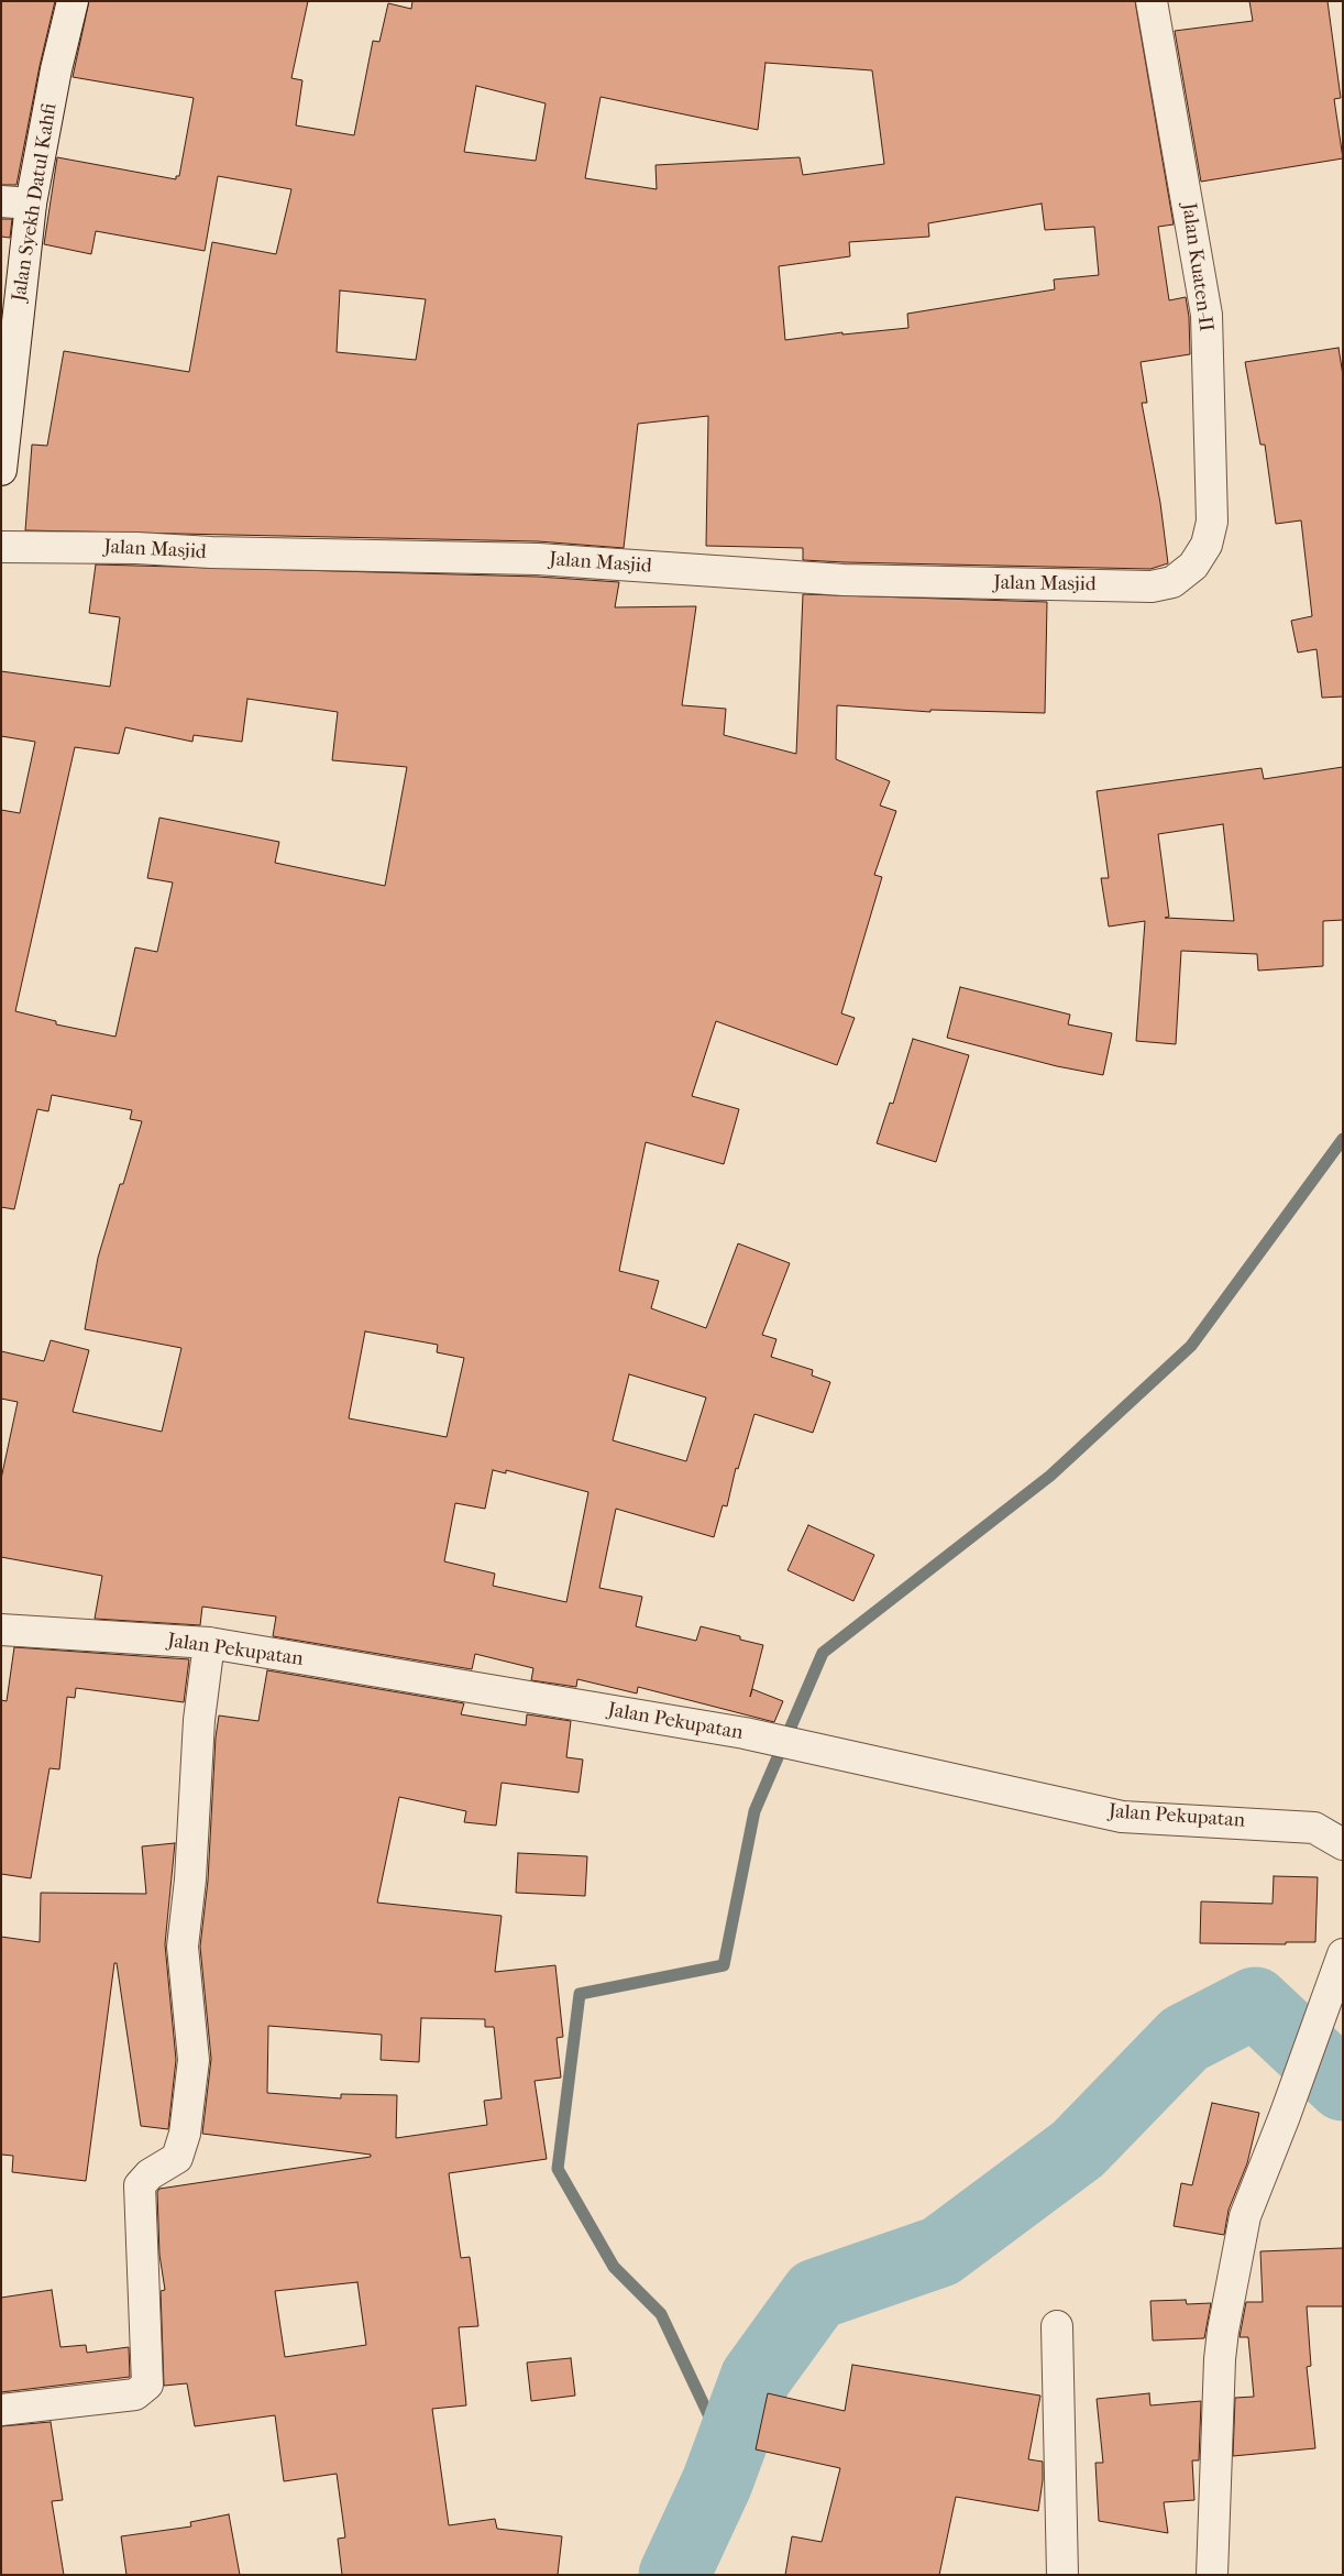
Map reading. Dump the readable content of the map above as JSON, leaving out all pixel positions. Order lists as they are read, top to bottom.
{
  "streets": {
    "street": [
      "Jalan Syekh Datul Kahfi",
      "Jalan Kuaten-II",
      "Jalan Masjid",
      "Jalan Pekupatan"
    ]
  },
  "crossings": [
    ["Jalan Kuaten-II", "Jalan Masjid"]
  ]
}
